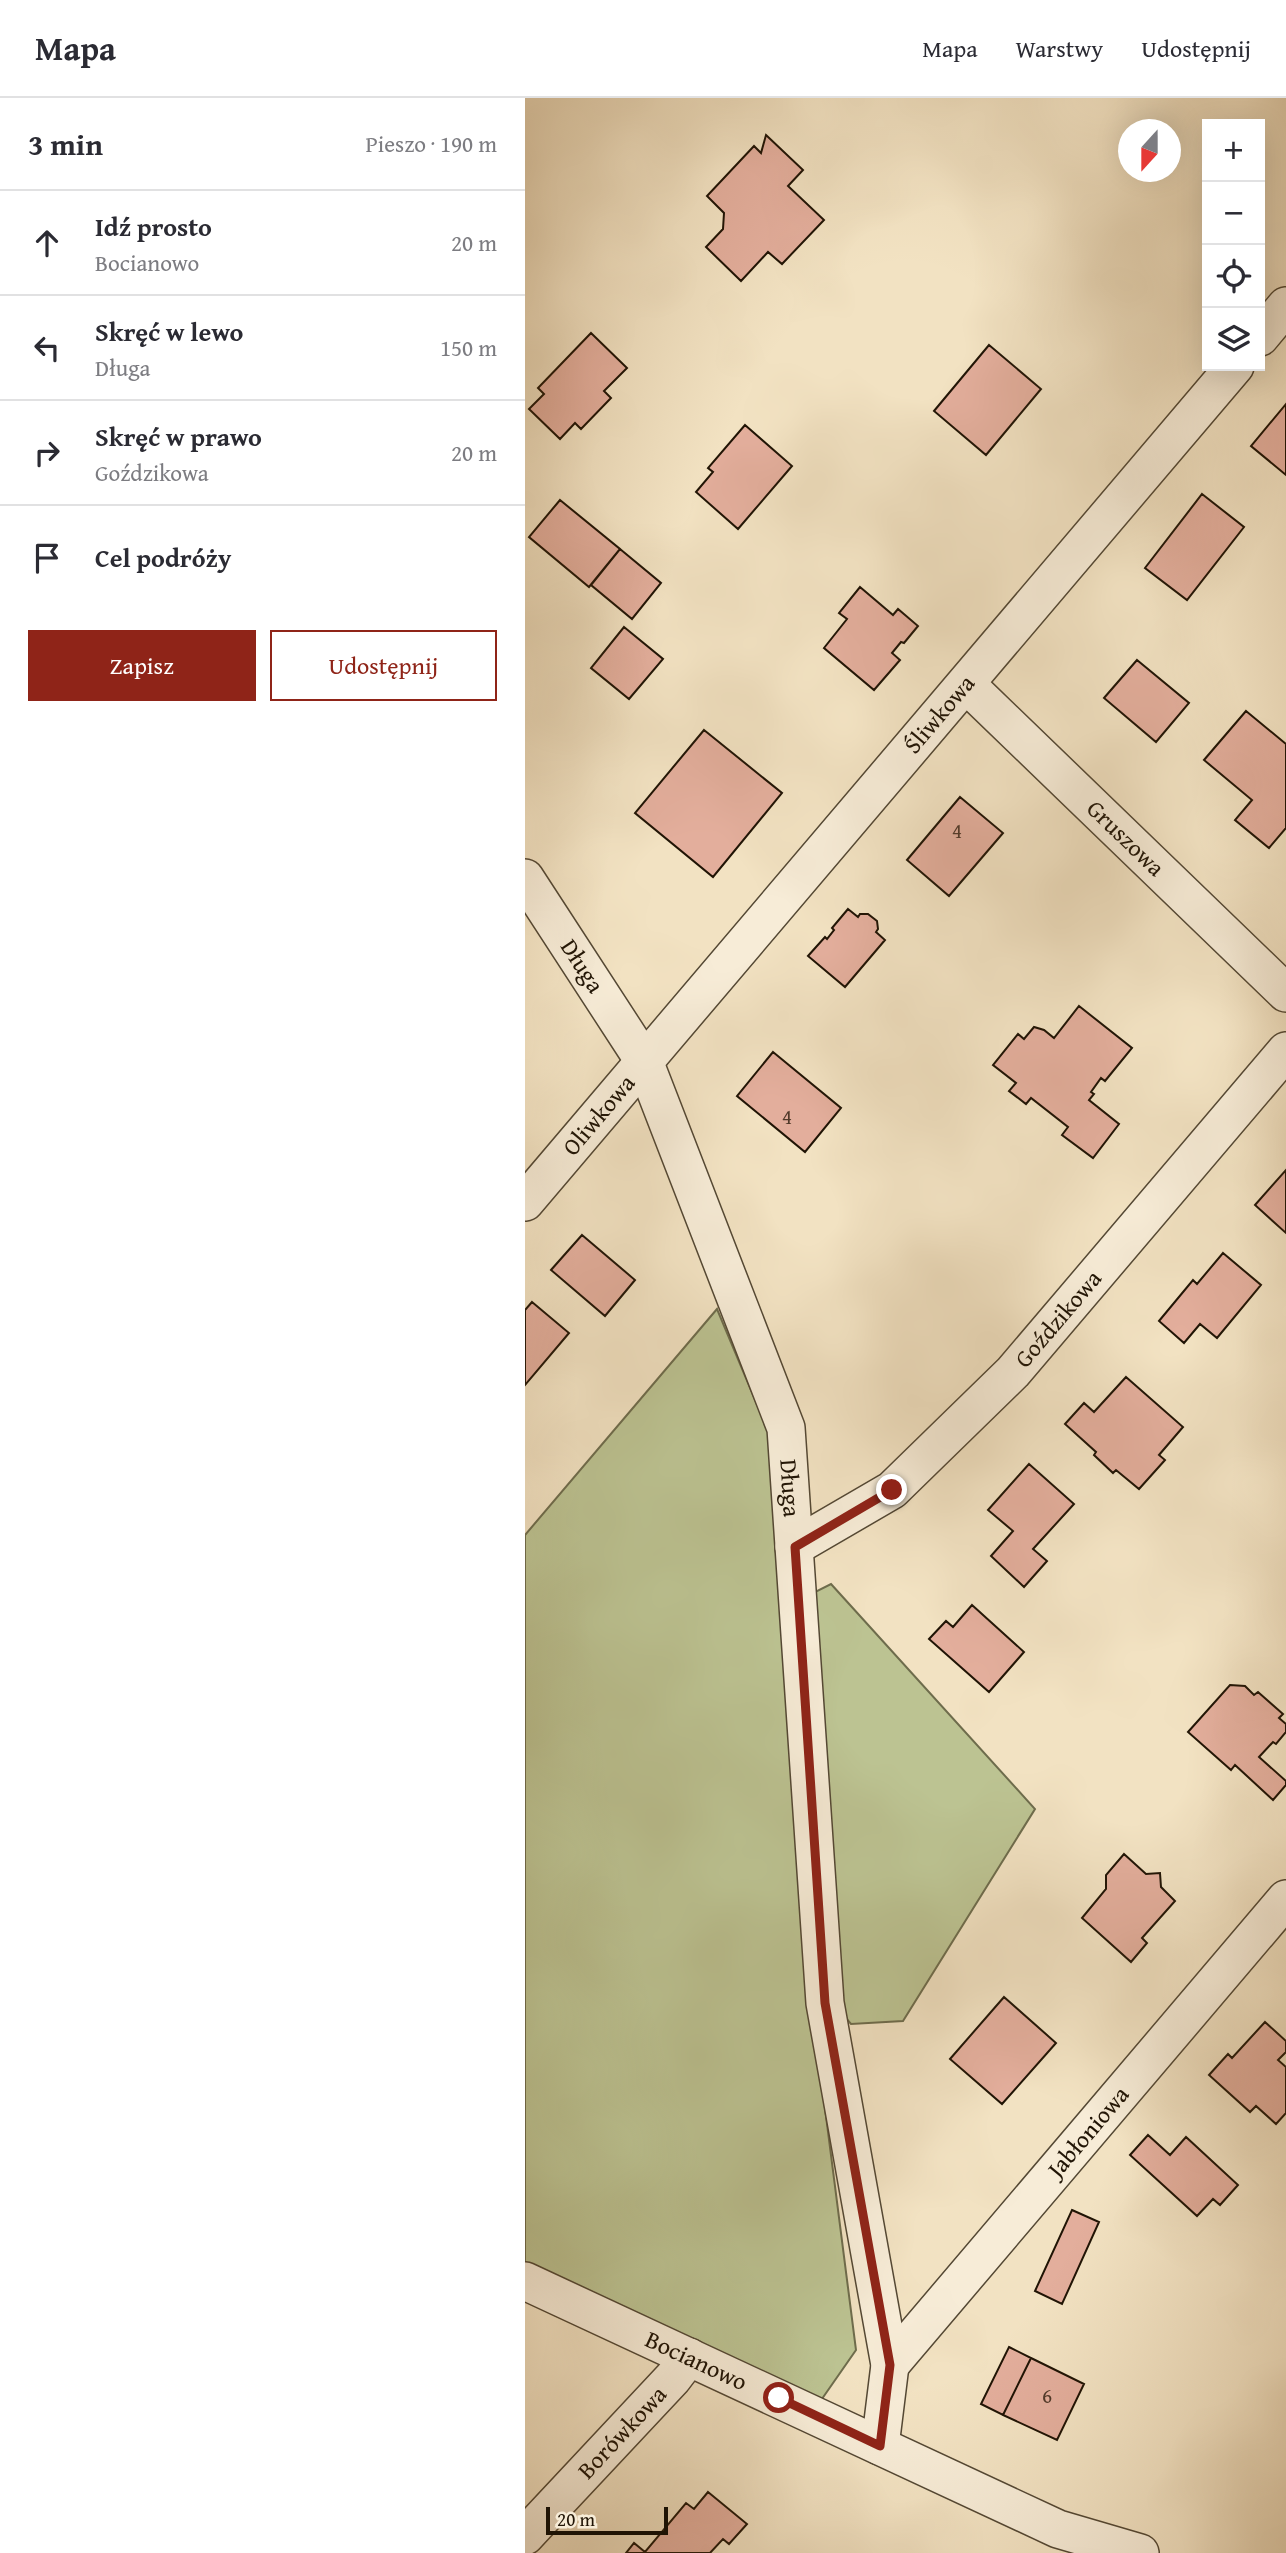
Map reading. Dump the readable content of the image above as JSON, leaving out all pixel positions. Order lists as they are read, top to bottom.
{
  "streets": {
    "street": [
      "Śliwkowa",
      "Gruszowa",
      "Długa",
      "Oliwkowa",
      "Goździkowa",
      "Jabłoniowa",
      "Bocianowo",
      "Borówkowa"
    ]
  },
  "crossings": [
    ["Śliwkowa", "Gruszowa"],
    ["Śliwkowa", "Długa"],
    ["Śliwkowa", "Oliwkowa"],
    ["Długa", "Oliwkowa"],
    ["Długa", "Goździkowa"],
    ["Długa", "Jabłoniowa"],
    ["Długa", "Bocianowo"],
    ["Bocianowo", "Borówkowa"]
  ],
  "house_numbers": ["4", "4", "6"],
  "scale_bar": "20 m",
  "north": "bottom",
  "page": {
    "header": "Mapa",
    "nav": ["Mapa", "Warstwy", "Udostępnij"],
    "heading": ["3 min", "Pieszo · 190 m"],
    "map_buttons": ["+", "−"],
    "list": [
      ["Idź prosto", "Bocianowo", "20 m"],
      ["Skręć w lewo", "Długa", "150 m"],
      ["Skręć w prawo", "Goździkowa", "20 m"],
      "Cel podróży"
    ],
    "buttons": ["Zapisz", "Udostępnij"],
    "scale": "20 m"
  }
}
